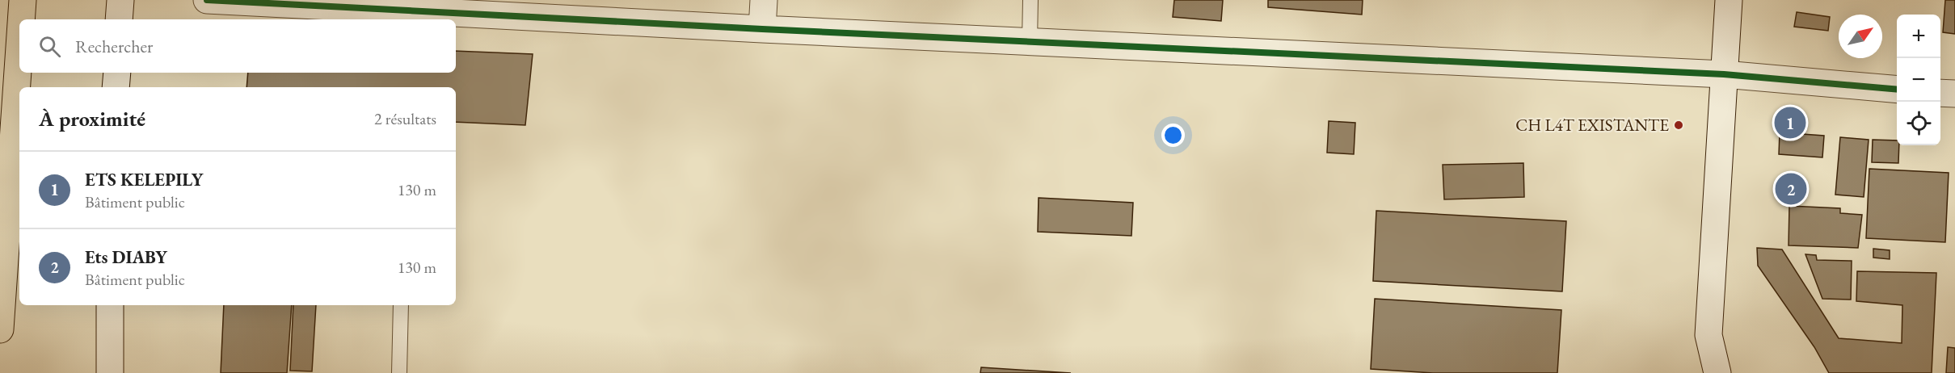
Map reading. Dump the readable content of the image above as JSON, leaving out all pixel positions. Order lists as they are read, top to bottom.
{
  "places": ["CH L4T EXISTANTE"],
  "north": "top right",
  "page": {
    "map_buttons": ["+", "−"],
    "search": "Rechercher",
    "heading": ["À proximité", "2 résultats"],
    "pins": ["1", "2"],
    "list": [
      {
        "mark": "1",
        "name": "ETS KELEPILY",
        "note": "Bâtiment public",
        "value": "130 m"
      },
      {
        "mark": "2",
        "name": "Ets DIABY",
        "note": "Bâtiment public",
        "value": "130 m"
      }
    ]
  }
}
